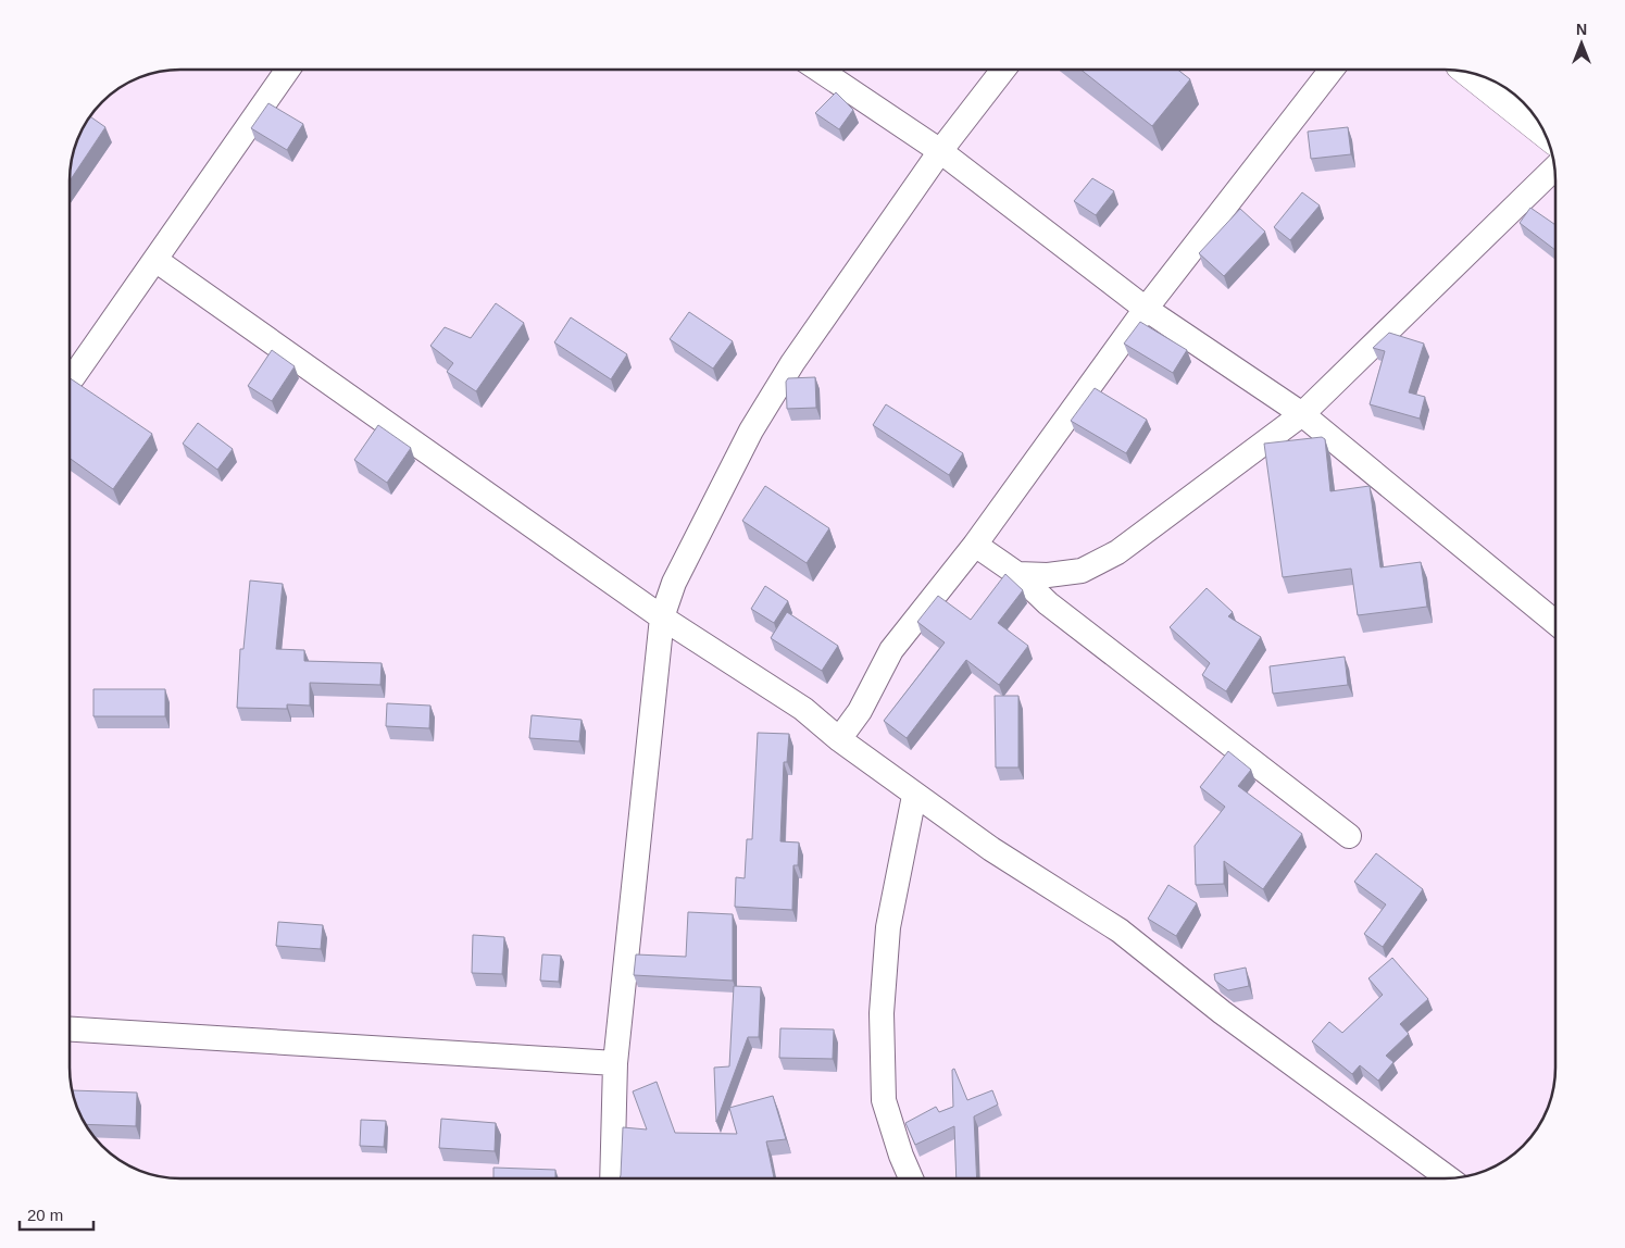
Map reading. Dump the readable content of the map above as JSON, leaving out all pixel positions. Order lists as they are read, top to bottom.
{
  "scale_bar": "20 m",
  "north": "top"
}
